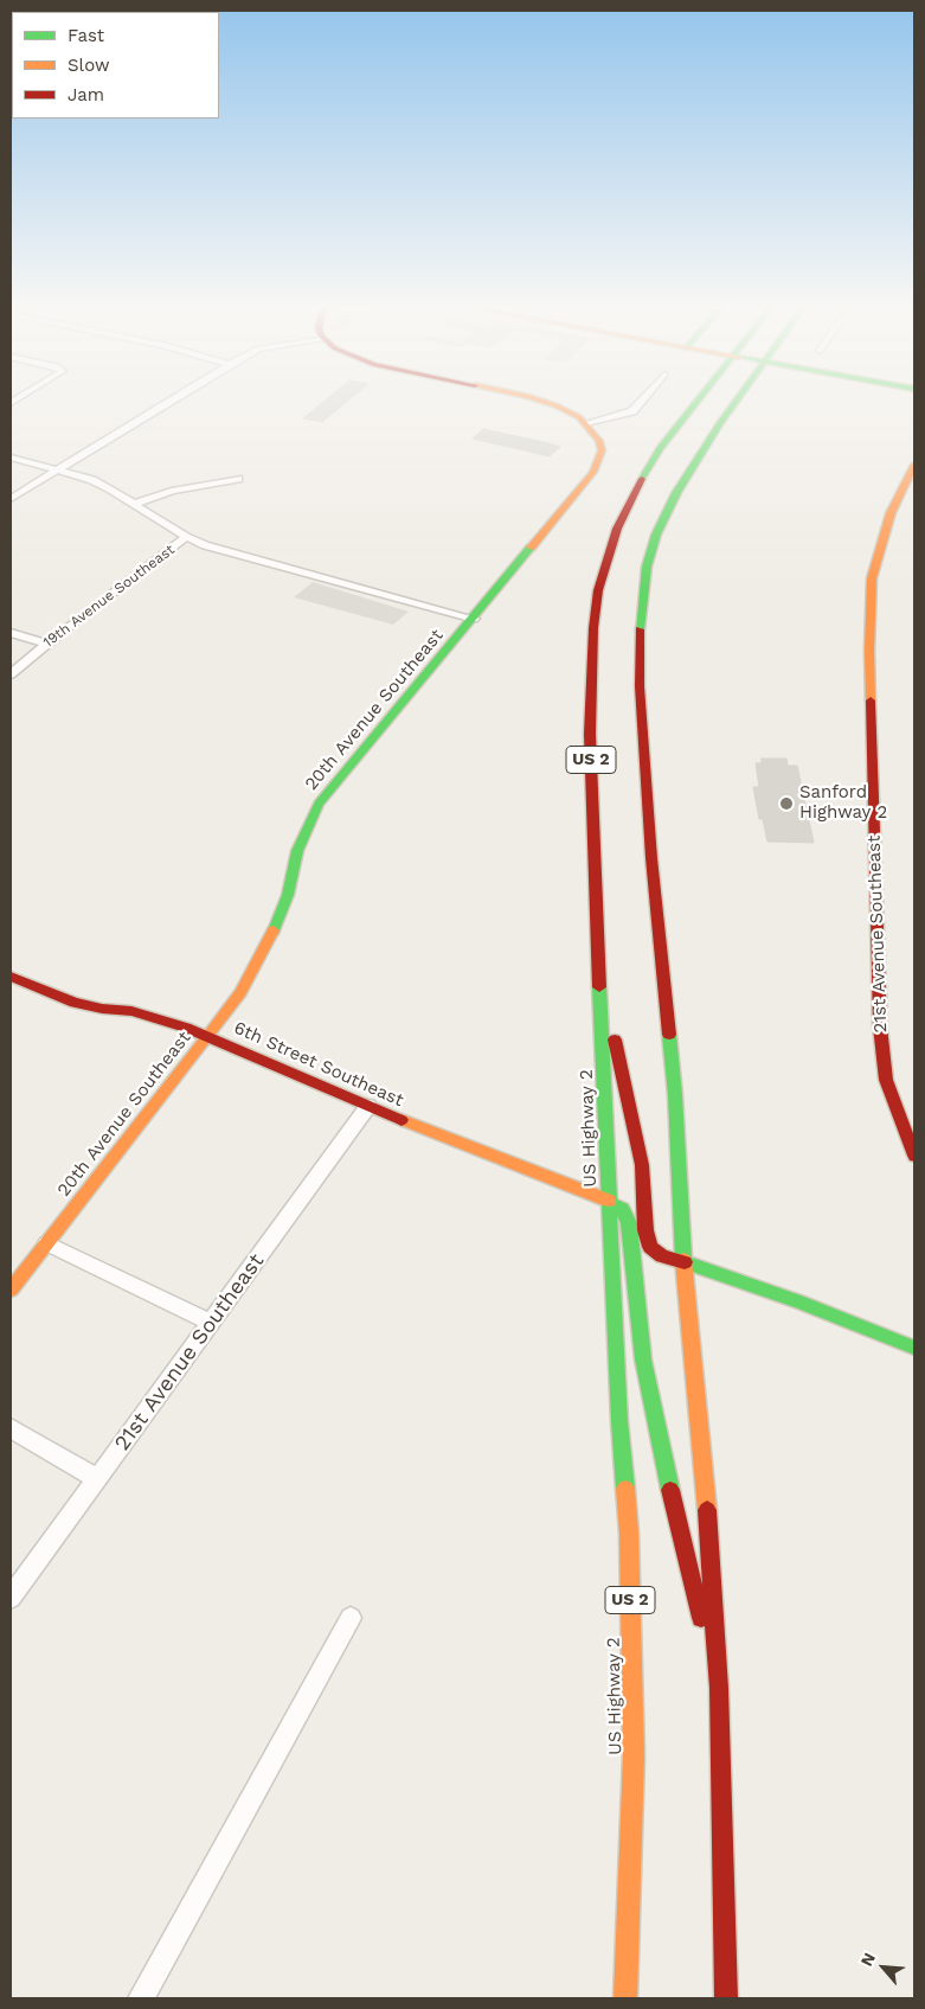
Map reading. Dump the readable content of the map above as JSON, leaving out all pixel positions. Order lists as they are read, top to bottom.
{
  "streets": {
    "main road": [
      "20th Avenue Southeast",
      "US 2",
      "21st Avenue Southeast",
      "6th Street Southeast",
      "US Highway 2"
    ],
    "street": ["19th Avenue Southeast"]
  },
  "crossings": [
    ["20th Avenue Southeast", "6th Street Southeast"],
    ["21st Avenue Southeast", "6th Street Southeast"],
    ["6th Street Southeast", "US Highway 2"]
  ],
  "places": ["Sanford Highway 2"],
  "legend": ["Fast", "Slow", "Jam"],
  "north": "top left"
}
